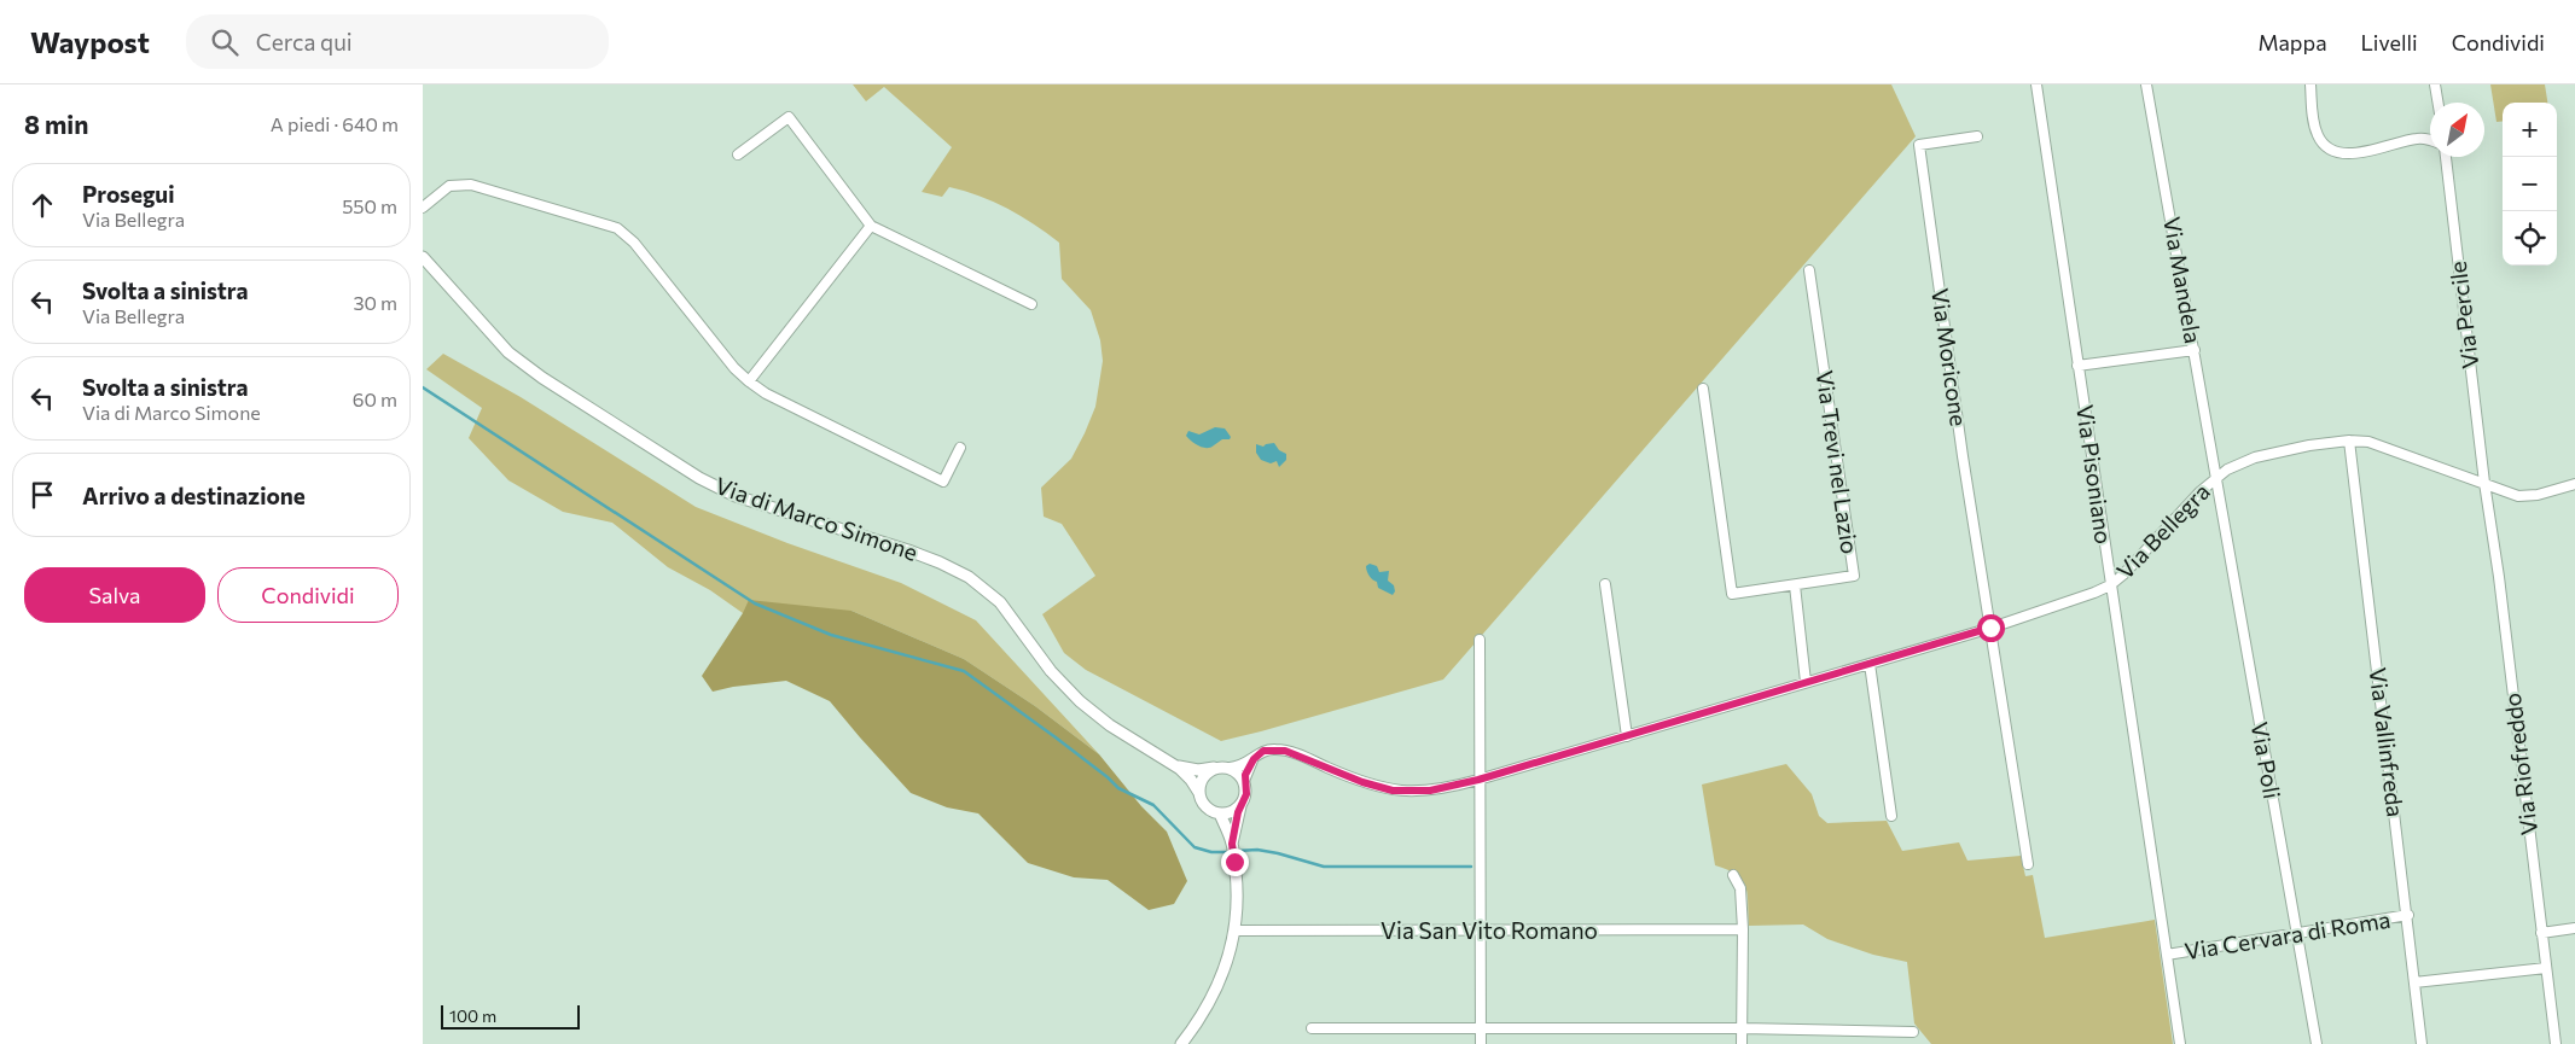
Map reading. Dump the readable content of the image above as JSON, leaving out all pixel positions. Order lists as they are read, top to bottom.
{
  "streets": {
    "street": [
      "Via Mandela",
      "Via Percile",
      "Via Moricone",
      "Via Trevi nel Lazio",
      "Via Pisoniano",
      "Via di Marco Simone",
      "Via Bellegra",
      "Via Vallinfreda",
      "Via Poli",
      "Via Riofreddo",
      "Via San Vito Romano",
      "Via Cervara di Roma"
    ]
  },
  "crossings": [
    ["Via Mandela", "Via Bellegra"],
    ["Via Mandela", "Via Poli"],
    ["Via Percile", "Via Bellegra"],
    ["Via Percile", "Via Riofreddo"],
    ["Via Moricone", "Via Bellegra"],
    ["Via Pisoniano", "Via Bellegra"],
    ["Via Pisoniano", "Via Cervara di Roma"],
    ["Via di Marco Simone", "Via Bellegra"],
    ["Via Bellegra", "Via Vallinfreda"],
    ["Via Bellegra", "Via Poli"],
    ["Via Bellegra", "Via Riofreddo"],
    ["Via Vallinfreda", "Via Cervara di Roma"],
    ["Via Poli", "Via Cervara di Roma"]
  ],
  "scale_bar": "100 m",
  "north": "top right",
  "page": {
    "header": "Waypost",
    "search": "Cerca qui",
    "nav": ["Mappa", "Livelli", "Condividi"],
    "heading": ["8 min", "A piedi · 640 m"],
    "map_buttons": ["+", "−"],
    "list": [
      ["Prosegui", "Via Bellegra", "550 m"],
      ["Svolta a sinistra", "Via Bellegra", "30 m"],
      ["Svolta a sinistra", "Via di Marco Simone", "60 m"],
      "Arrivo a destinazione"
    ],
    "buttons": ["Salva", "Condividi"],
    "scale": "100 m"
  }
}
